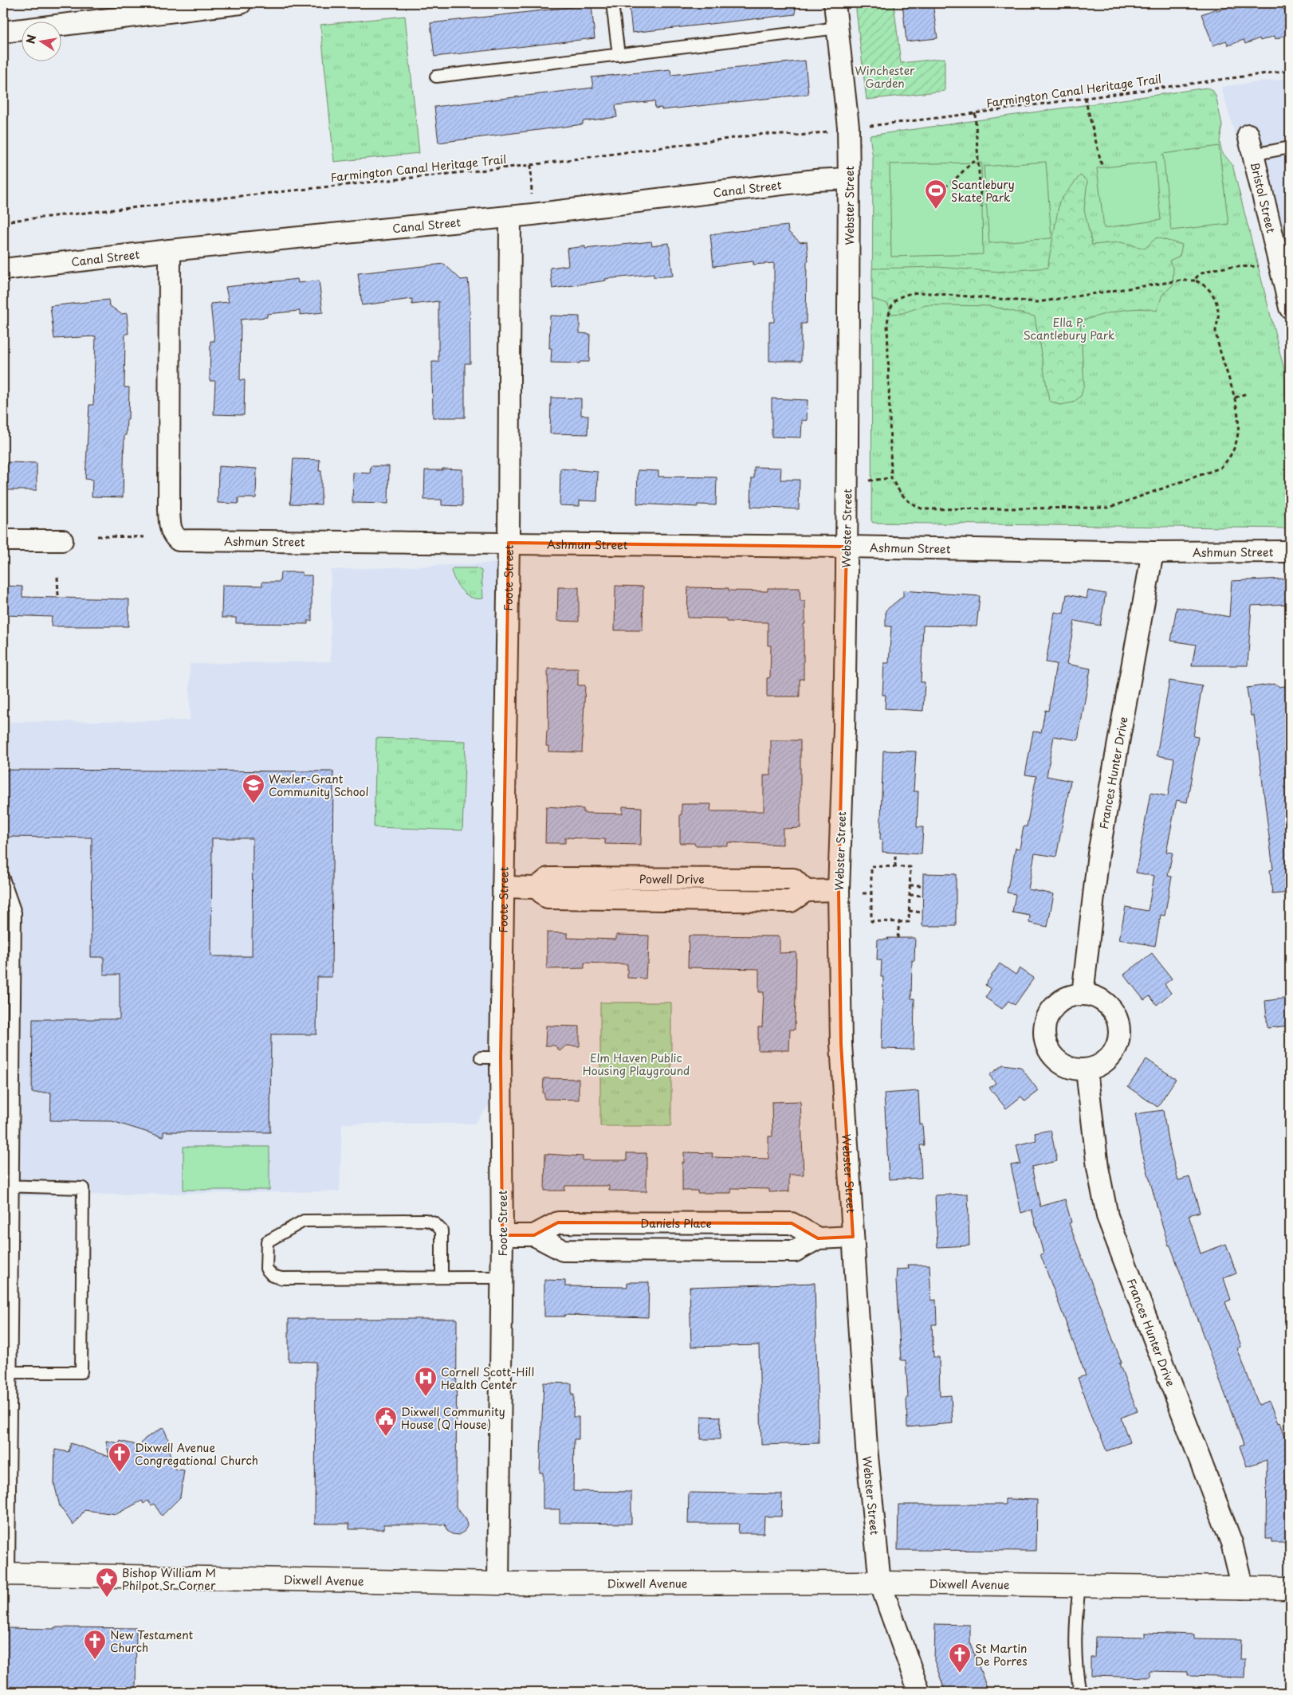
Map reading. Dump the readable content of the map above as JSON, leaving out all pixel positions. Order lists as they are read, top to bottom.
{
  "streets": {
    "main road": ["Dixwell Avenue"],
    "street": [
      "Canal Street",
      "Bristol Street",
      "Webster Street",
      "Ashmun Street",
      "Foote Street",
      "Frances Hunter Drive",
      "Powell Drive",
      "Daniels Place"
    ],
    "path": ["Farmington Canal Heritage Trail"]
  },
  "crossings": [
    ["Canal Street", "Webster Street"],
    ["Canal Street", "Ashmun Street"],
    ["Canal Street", "Foote Street"],
    ["Webster Street", "Ashmun Street"],
    ["Webster Street", "Powell Drive"],
    ["Webster Street", "Daniels Place"],
    ["Webster Street", "Dixwell Avenue"],
    ["Ashmun Street", "Foote Street"],
    ["Ashmun Street", "Frances Hunter Drive"],
    ["Foote Street", "Powell Drive"],
    ["Foote Street", "Daniels Place"],
    ["Foote Street", "Dixwell Avenue"],
    ["Frances Hunter Drive", "Dixwell Avenue"]
  ],
  "parks": ["Winchester Garden", "Ella P. Scantlebury Park", "Elm Haven Public Housing Playground"],
  "places": {
    "sports": ["Scantlebury Skate Park"],
    "school or university": ["Wexler-Grant Community School"],
    "hospital": ["Cornell Scott-Hill Health Center"],
    "public building": ["Dixwell Community House (Q House)"],
    "church": ["Dixwell Avenue Congregational Church", "New Testament Church", "St Martin De Porres"],
    "place": ["Bishop William M Philpot Sr Corner"]
  },
  "north": "left"
}
